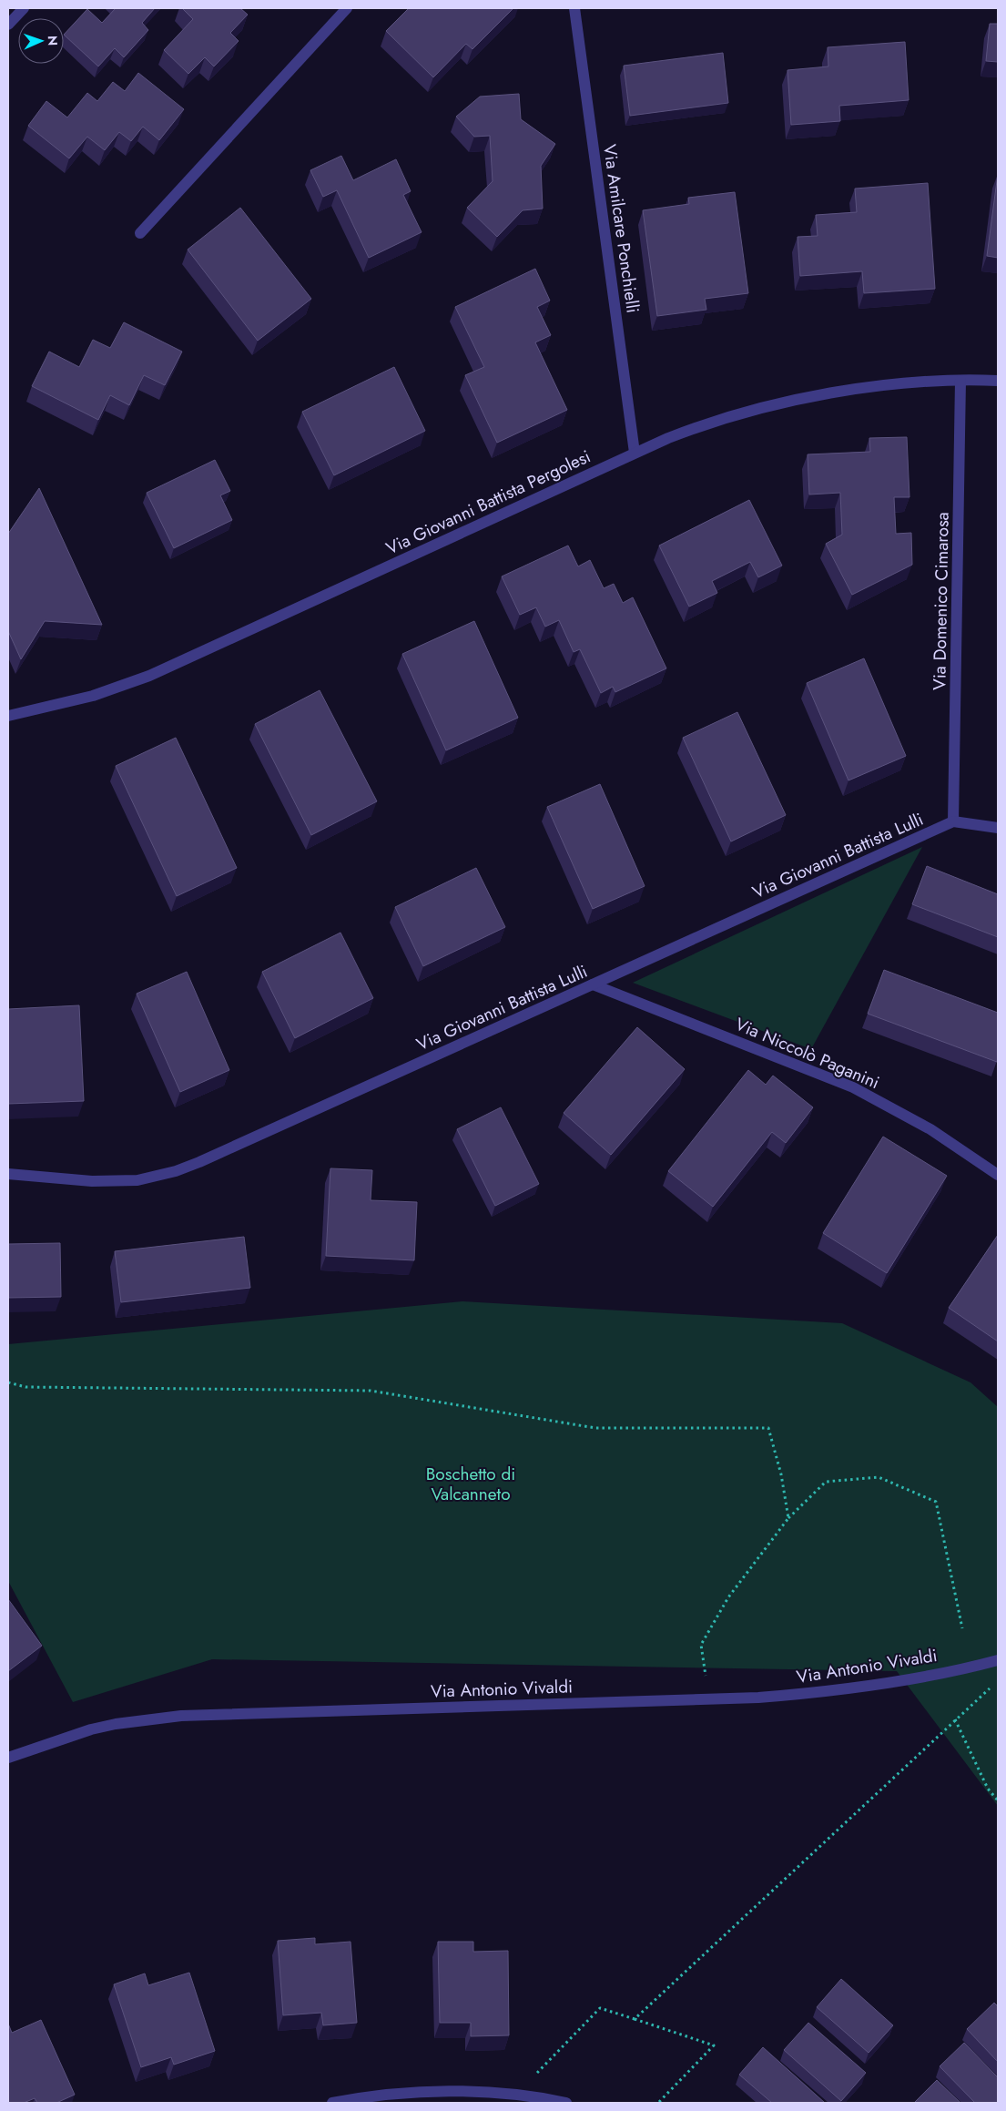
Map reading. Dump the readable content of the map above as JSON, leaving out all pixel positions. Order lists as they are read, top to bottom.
{
  "streets": {
    "street": [
      "Via Amilcare Ponchielli",
      "Via Giovanni Battista Pergolesi",
      "Via Domenico Cimarosa",
      "Via Giovanni Battista Lulli",
      "Via Niccolò Paganini",
      "Via Antonio Vivaldi"
    ]
  },
  "crossings": [
    ["Via Amilcare Ponchielli", "Via Giovanni Battista Pergolesi"],
    ["Via Giovanni Battista Pergolesi", "Via Domenico Cimarosa"],
    ["Via Domenico Cimarosa", "Via Giovanni Battista Lulli"],
    ["Via Giovanni Battista Lulli", "Via Niccolò Paganini"]
  ],
  "parks": ["Boschetto di Valcanneto"],
  "north": "right"
}
